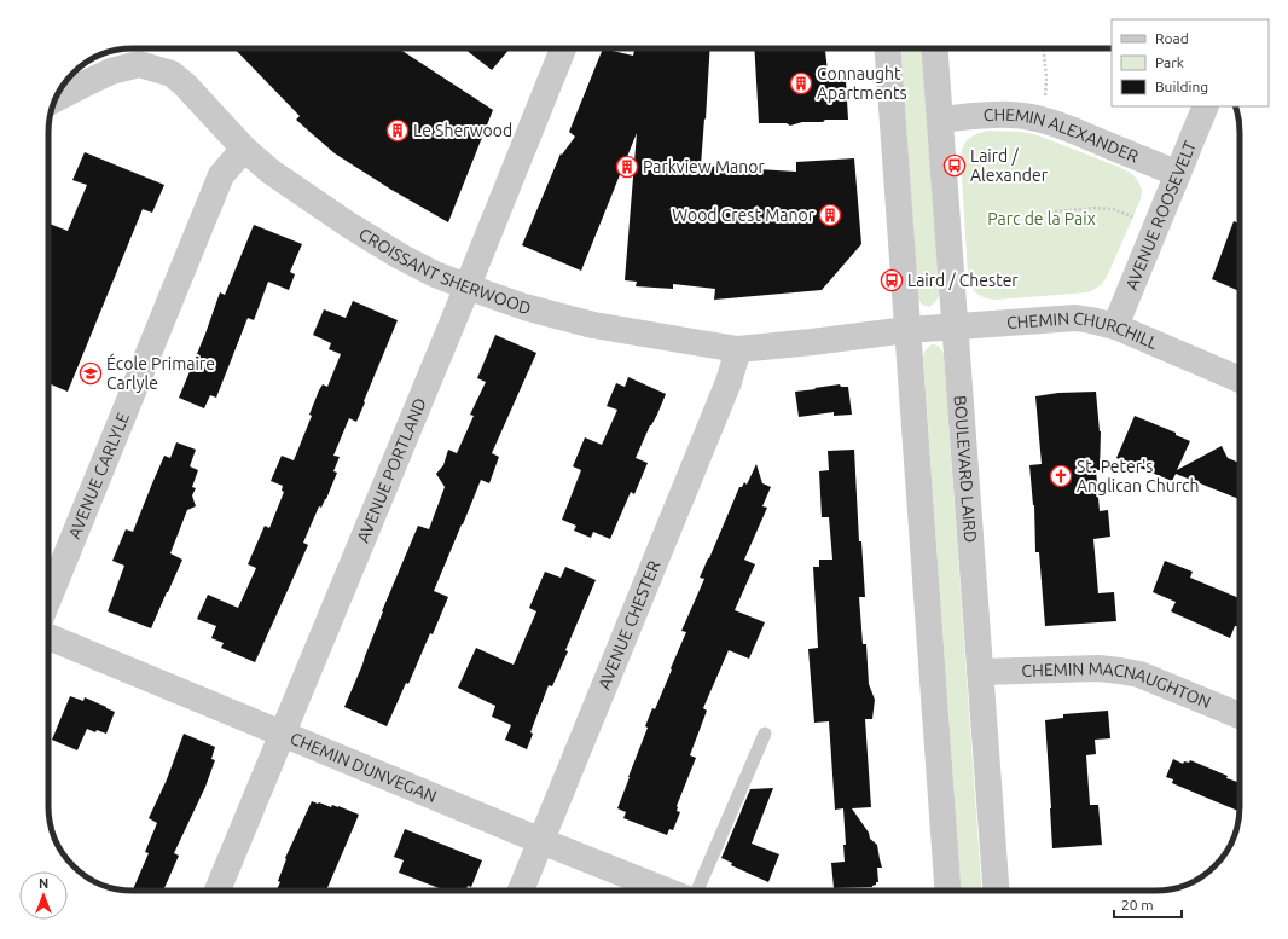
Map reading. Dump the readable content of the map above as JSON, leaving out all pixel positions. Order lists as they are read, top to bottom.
{
  "streets": {
    "street": [
      "CHEMIN ALEXANDER",
      "AVENUE ROOSEVELT",
      "CROISSANT SHERWOOD",
      "CHEMIN CHURCHILL",
      "AVENUE PORTLAND",
      "BOULEVARD LAIRD",
      "AVENUE CARLYLE",
      "AVENUE CHESTER",
      "CHEMIN MACNAUGHTON",
      "CHEMIN DUNVEGAN"
    ]
  },
  "crossings": [
    ["CHEMIN ALEXANDER", "AVENUE ROOSEVELT"],
    ["CHEMIN ALEXANDER", "BOULEVARD LAIRD"],
    ["AVENUE ROOSEVELT", "CHEMIN CHURCHILL"],
    ["CROISSANT SHERWOOD", "CHEMIN CHURCHILL"],
    ["CROISSANT SHERWOOD", "AVENUE PORTLAND"],
    ["CROISSANT SHERWOOD", "AVENUE CARLYLE"],
    ["CROISSANT SHERWOOD", "AVENUE CHESTER"],
    ["CHEMIN CHURCHILL", "BOULEVARD LAIRD"],
    ["AVENUE PORTLAND", "CHEMIN DUNVEGAN"],
    ["BOULEVARD LAIRD", "CHEMIN MACNAUGHTON"],
    ["AVENUE CHESTER", "CHEMIN DUNVEGAN"]
  ],
  "parks": ["Parc de la Paix"],
  "places": {
    "building": [
      "Connaught Apartments",
      "Le Sherwood",
      "Parkview Manor",
      "Wood Crest Manor"
    ],
    "bus stop": ["Laird / Alexander", "Laird / Chester"],
    "school or university": ["École Primaire Carlyle"],
    "church": ["St. Peter's Anglican Church"]
  },
  "legend": ["Road", "Park", "Building"],
  "scale_bar": "20 m",
  "north": "top"
}
